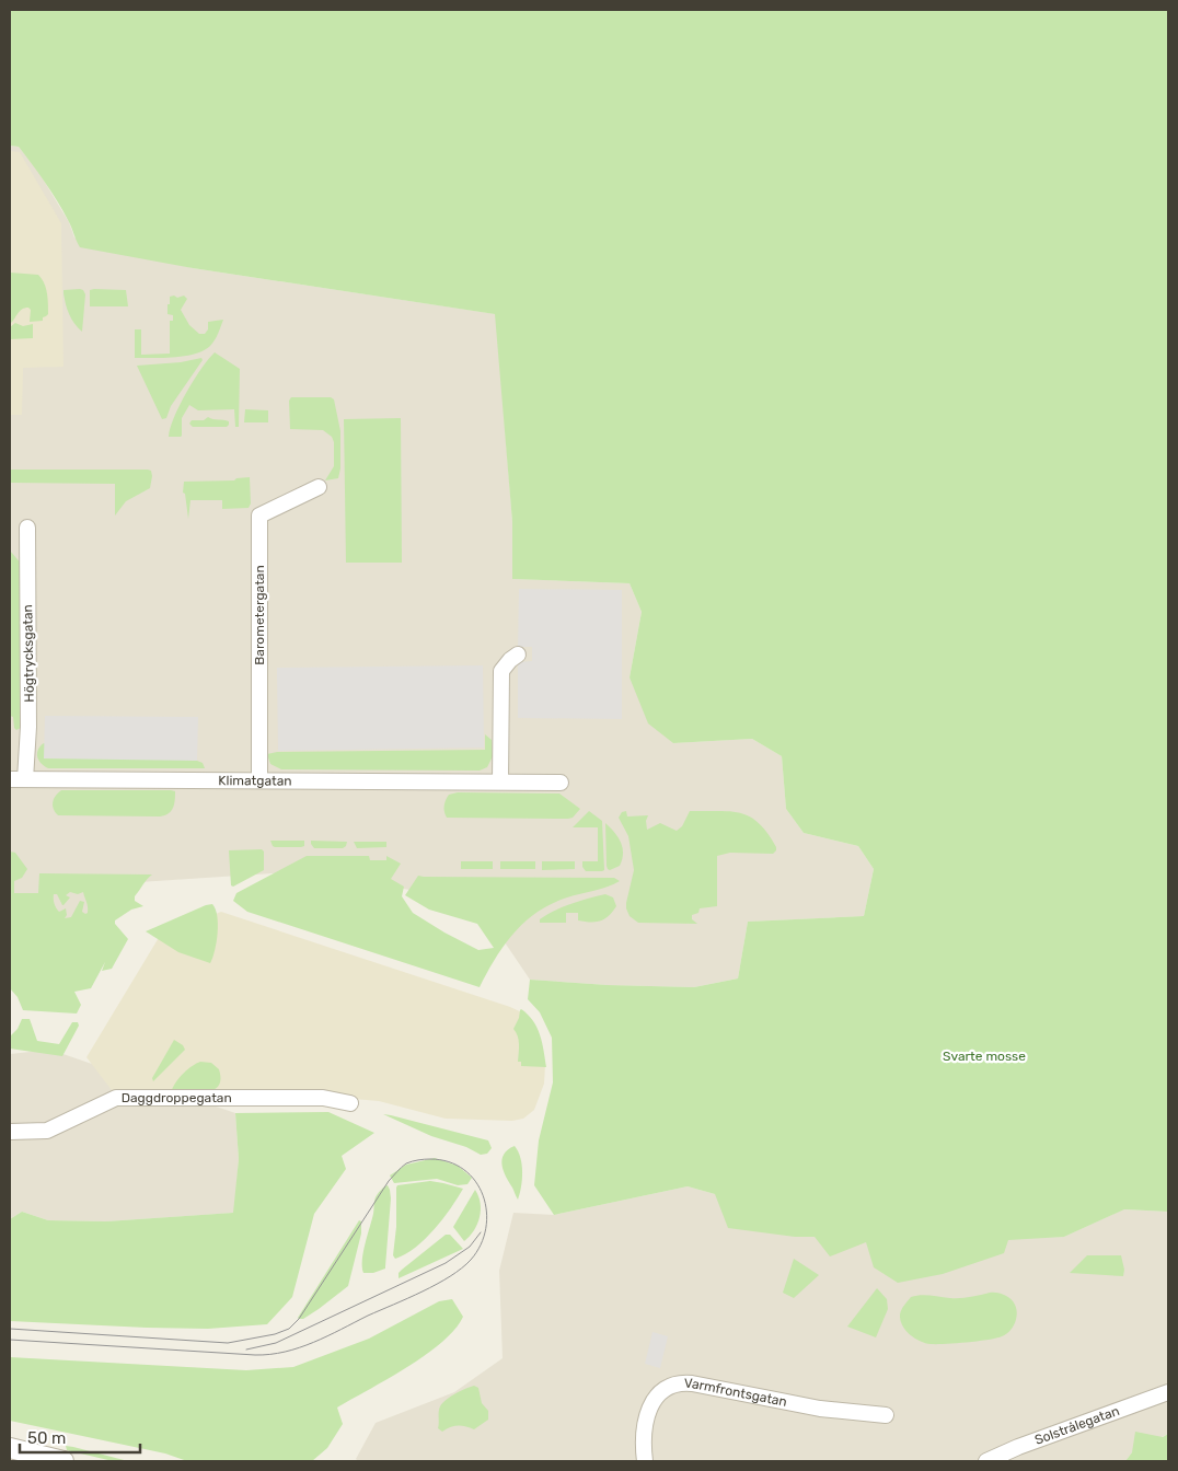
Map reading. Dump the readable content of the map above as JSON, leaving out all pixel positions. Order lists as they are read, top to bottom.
{
  "streets": {
    "street": [
      "Barometergatan",
      "Högtrycksgatan",
      "Klimatgatan",
      "Daggdroppegatan",
      "Varmfrontsgatan",
      "Solstrålegatan"
    ]
  },
  "crossings": [
    ["Barometergatan", "Klimatgatan"],
    ["Högtrycksgatan", "Klimatgatan"]
  ],
  "parks": ["Svarte mosse"],
  "scale_bar": "50 m"
}
